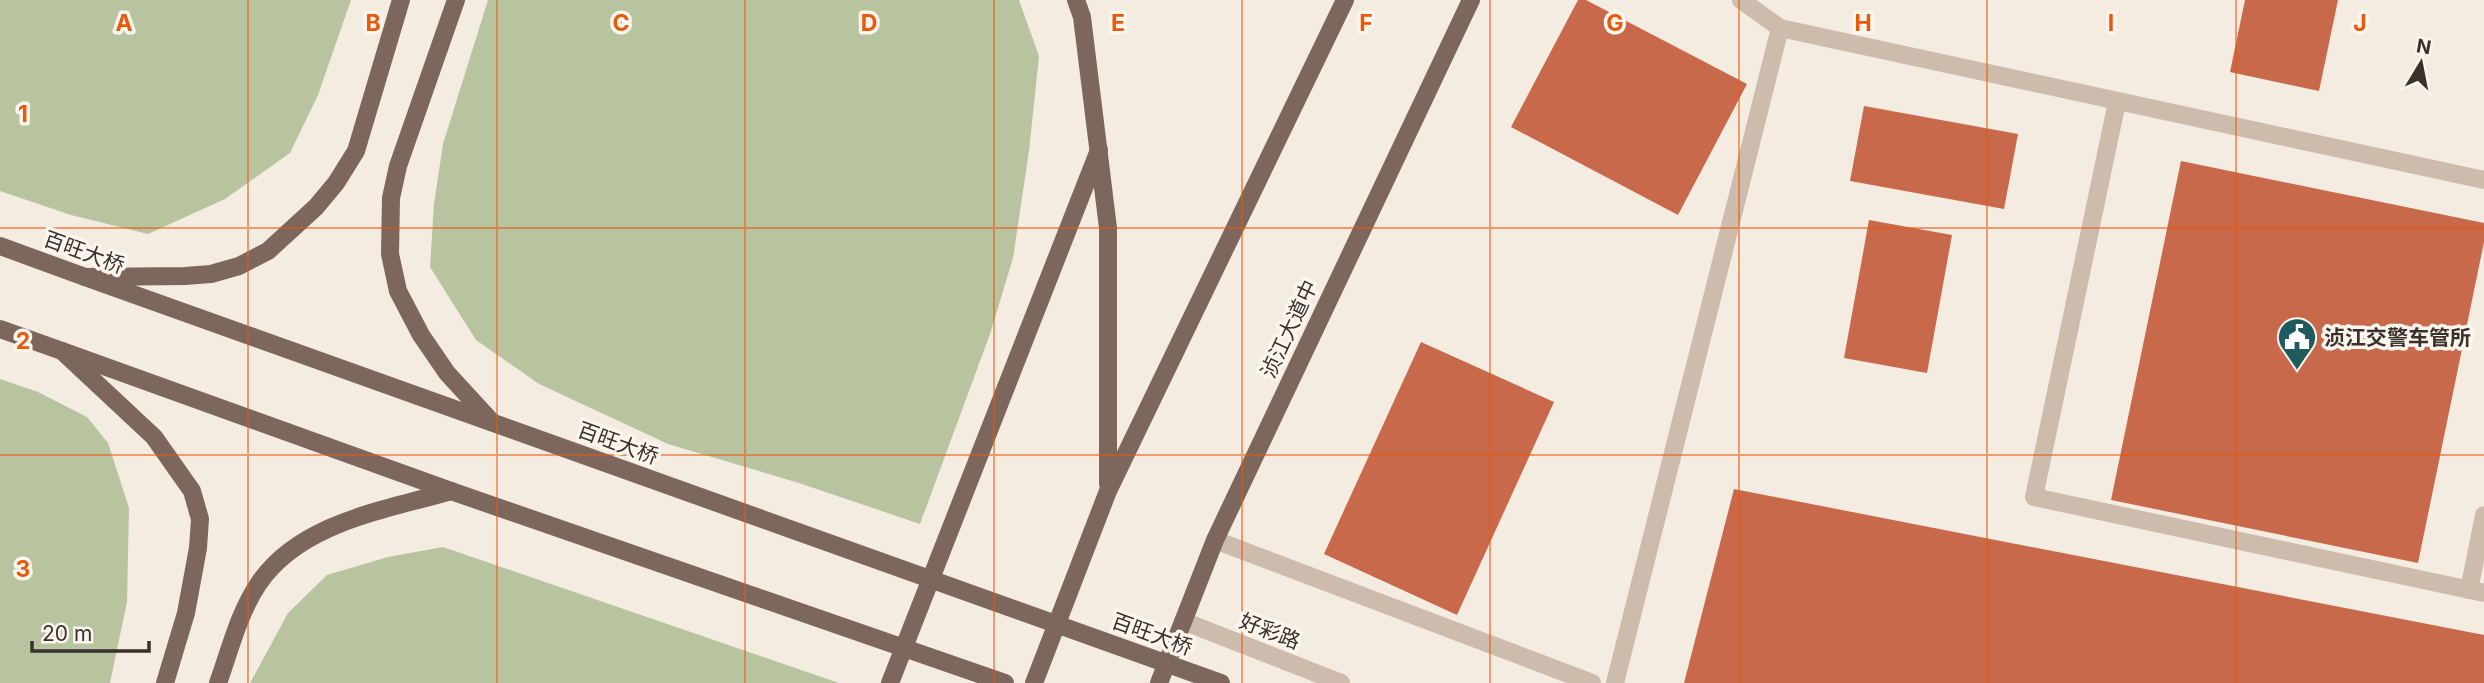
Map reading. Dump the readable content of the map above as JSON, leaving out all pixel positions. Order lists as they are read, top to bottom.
{
  "streets": {
    "main road": ["百旺大桥", "浈江大道中"],
    "street": ["好彩路"]
  },
  "crossings": [
    ["浈江大道中", "好彩路"]
  ],
  "places": {
    "public building": ["浈江交警车管所"]
  },
  "scale_bar": "20 m",
  "north": "top",
  "grid": {
    "columns": [
      "A",
      "B",
      "C",
      "D",
      "E",
      "F",
      "G",
      "H",
      "I",
      "J"
    ],
    "rows": ["1", "2", "3"]
  }
}
